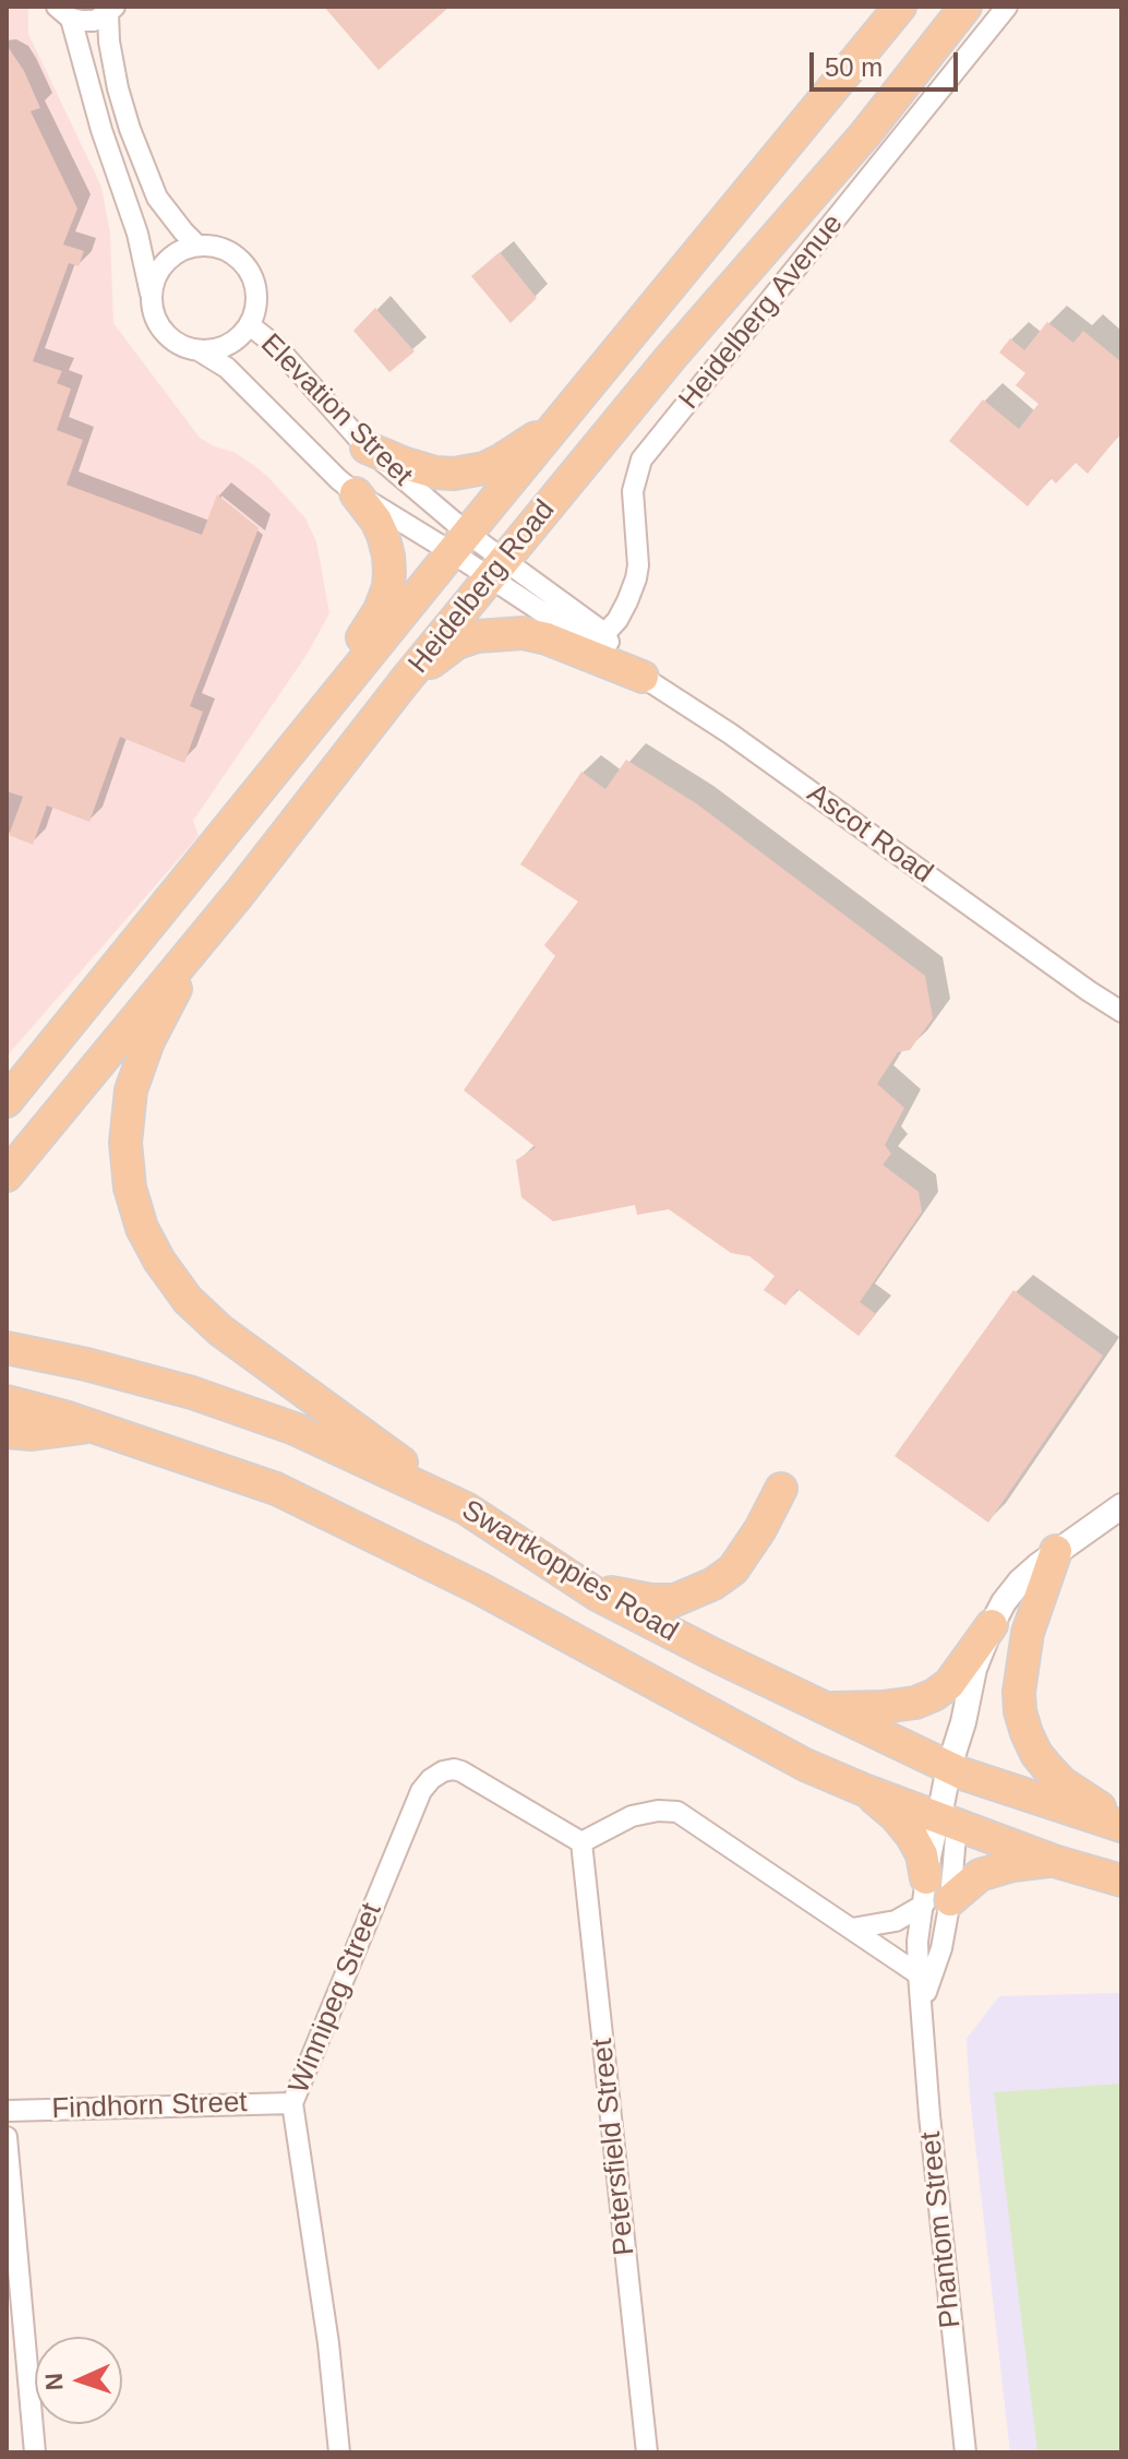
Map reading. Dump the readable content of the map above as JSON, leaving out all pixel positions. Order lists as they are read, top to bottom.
{
  "streets": {
    "main road": ["Heidelberg Road", "Swartkoppies Road"],
    "street": [
      "Heidelberg Avenue",
      "Elevation Street",
      "Ascot Road",
      "Winnipeg Street",
      "Findhorn Street",
      "Petersfield Street",
      "Phantom Street"
    ]
  },
  "crossings": [
    ["Elevation Street", "Heidelberg Road"],
    ["Swartkoppies Road", "Phantom Street"],
    ["Winnipeg Street", "Findhorn Street"],
    ["Winnipeg Street", "Petersfield Street"]
  ],
  "scale_bar": "50 m",
  "north": "left"
}
